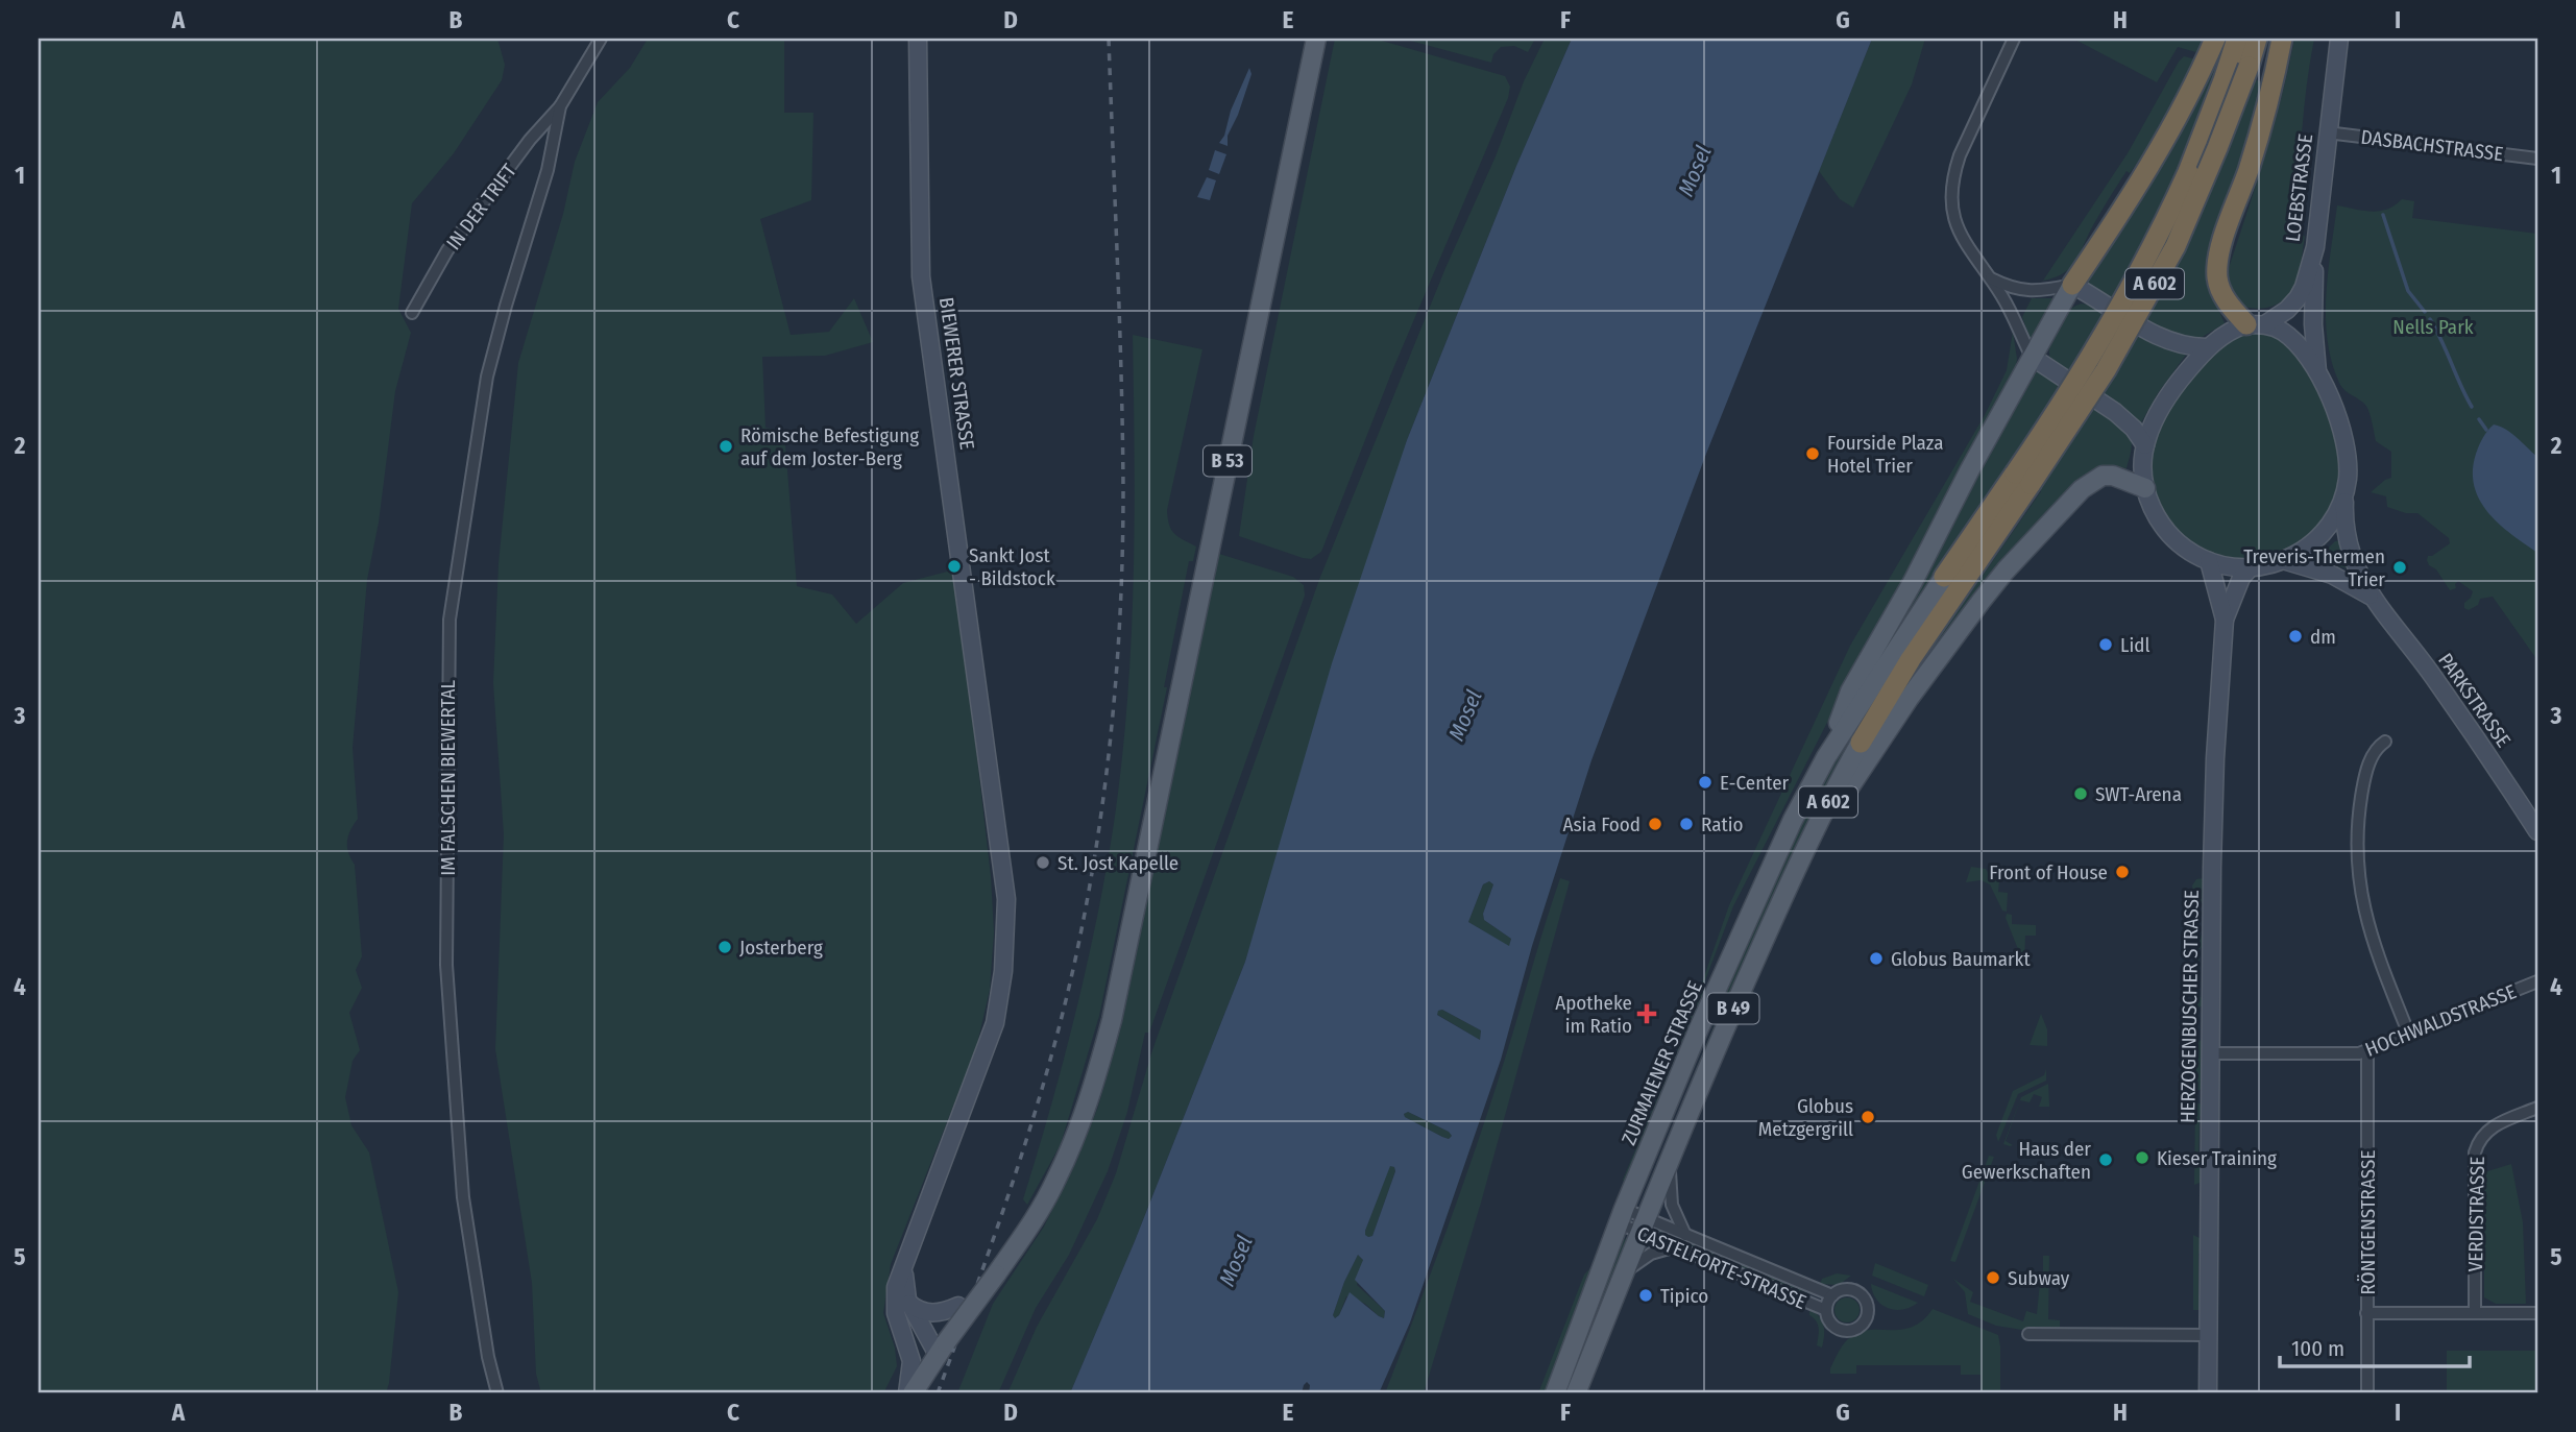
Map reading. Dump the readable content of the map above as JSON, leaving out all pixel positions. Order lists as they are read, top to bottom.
{
  "streets": {
    "highway": ["A 602"],
    "main road": [
      "LOEBSTRASSE",
      "BIEWERER STRASSE",
      "B 53",
      "PARKSTRASSE",
      "HERZOGENBUSCHER STRASSE",
      "B 49",
      "ZURMAIENER STRASSE"
    ],
    "street": [
      "DASBACHSTRASSE",
      "IN DER TRIFT",
      "IM FALSCHEN BIEWERTAL",
      "HOCHWALDSTRASSE",
      "VERDISTRASSE",
      "RÖNTGENSTRASSE",
      "CASTELFORTE-STRASSE"
    ]
  },
  "crossings": [
    ["DASBACHSTRASSE", "LOEBSTRASSE"],
    ["LOEBSTRASSE", "PARKSTRASSE"],
    ["LOEBSTRASSE", "HERZOGENBUSCHER STRASSE"],
    ["IN DER TRIFT", "IM FALSCHEN BIEWERTAL"],
    ["A 602", "B 49"],
    ["A 602", "ZURMAIENER STRASSE"],
    ["BIEWERER STRASSE", "B 53"],
    ["PARKSTRASSE", "HERZOGENBUSCHER STRASSE"],
    ["HERZOGENBUSCHER STRASSE", "HOCHWALDSTRASSE"],
    ["B 49", "CASTELFORTE-STRASSE"],
    ["HOCHWALDSTRASSE", "RÖNTGENSTRASSE"],
    ["ZURMAIENER STRASSE", "CASTELFORTE-STRASSE"]
  ],
  "water": ["Mosel"],
  "parks": ["Nells Park"],
  "places": {
    "other": [
      "Römische Befestigung auf dem Joster-Berg",
      "Fourside Plaza Hotel Trier",
      "Sankt Jost - Bildstock",
      "Treveris-Thermen Trier",
      "dm",
      "Lidl",
      "E-Center",
      "SWT-Arena",
      "Asia Food",
      "Ratio",
      "St. Jost Kapelle",
      "Front of House",
      "Josterberg",
      "Globus Baumarkt",
      "Globus Metzgergrill",
      "Kieser Training",
      "Haus der Gewerkschaften",
      "Subway",
      "Tipico"
    ],
    "health": ["Apotheke im Ratio"]
  },
  "scale_bar": "100 m",
  "grid": {
    "columns": [
      "A",
      "B",
      "C",
      "D",
      "E",
      "F",
      "G",
      "H",
      "I"
    ],
    "rows": [
      "1",
      "2",
      "3",
      "4",
      "5"
    ]
  }
}
